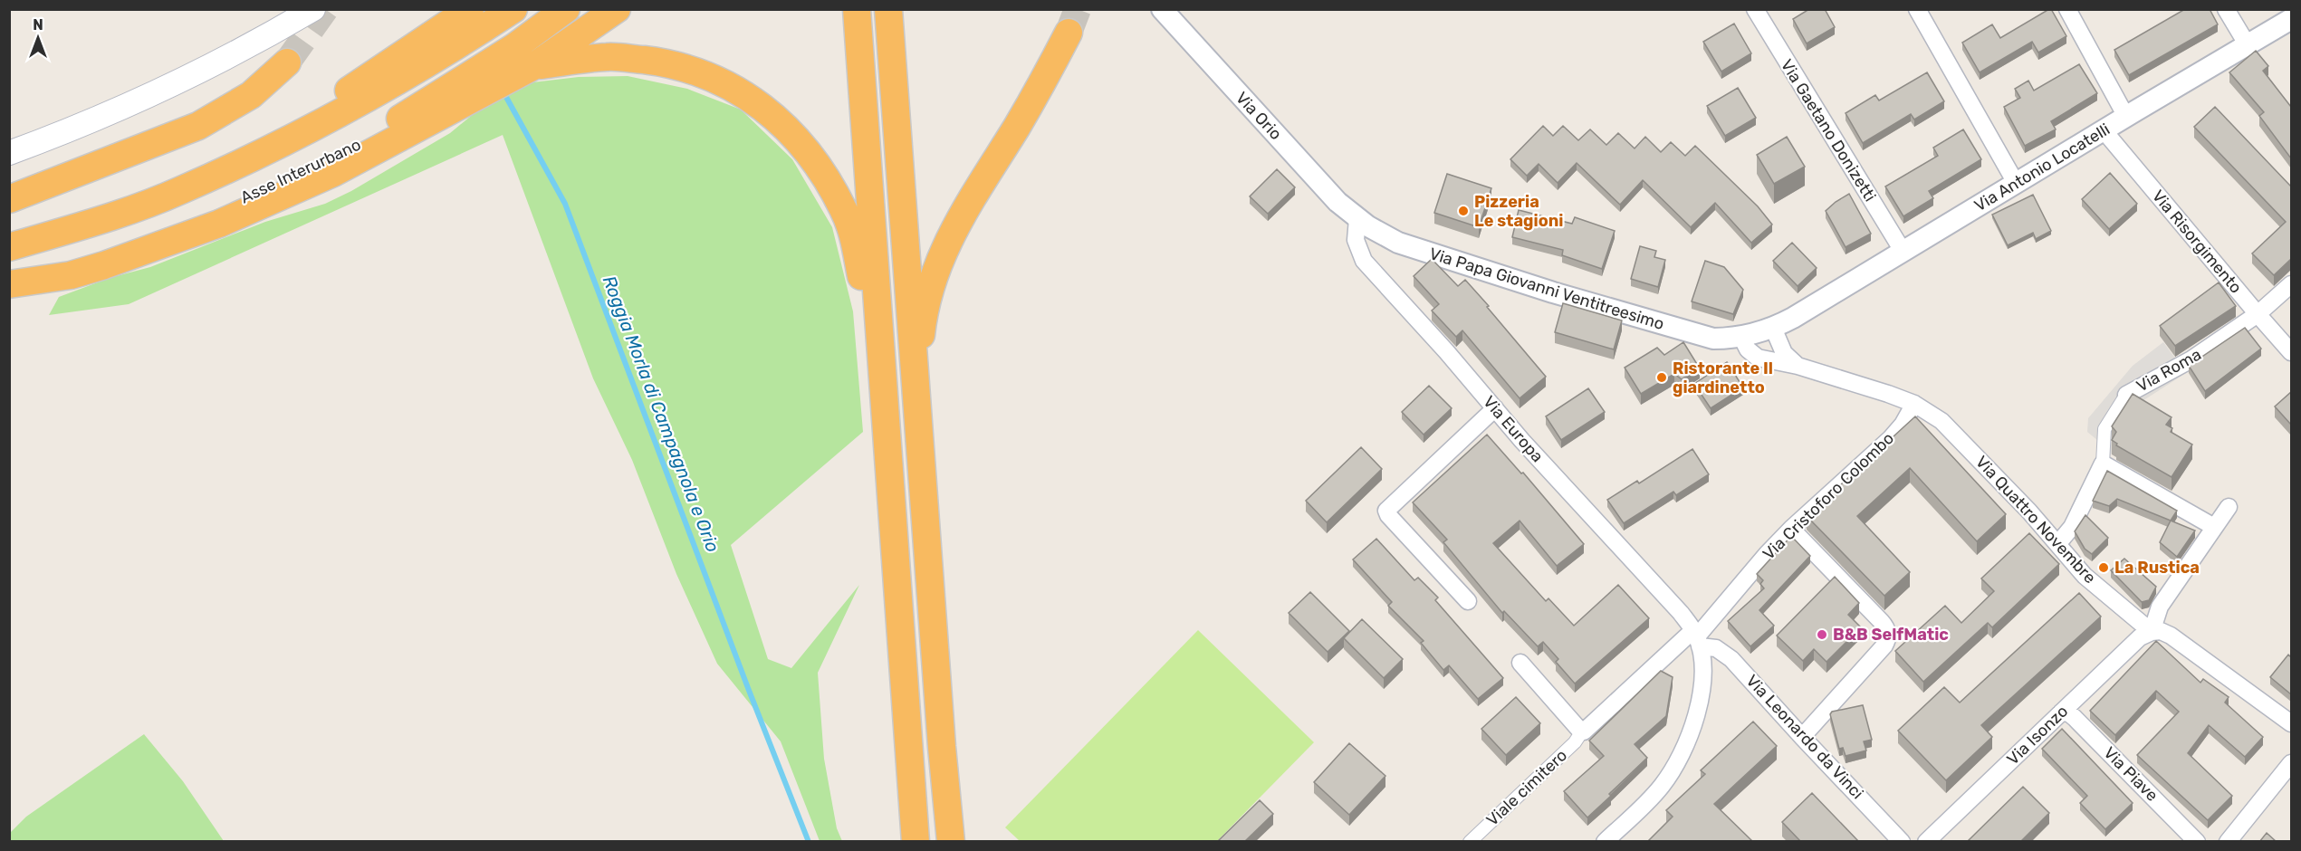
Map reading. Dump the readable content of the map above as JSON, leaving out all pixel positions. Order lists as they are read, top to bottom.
{
  "streets": {
    "highway": ["Asse Interurbano"],
    "street": [
      "Via Orio",
      "Via Gaetano Donizetti",
      "Via Antonio Locatelli",
      "Via Risorgimento",
      "Via Papa Giovanni Ventitreesimo",
      "Via Roma",
      "Via Europa",
      "Via Cristoforo Colombo",
      "Via Quattro Novembre",
      "Via Isonzo",
      "Via Leonardo da Vinci",
      "Via Piave",
      "Viale cimitero"
    ]
  },
  "crossings": [
    ["Via Orio", "Via Papa Giovanni Ventitreesimo"],
    ["Via Orio", "Via Europa"],
    ["Via Gaetano Donizetti", "Via Antonio Locatelli"],
    ["Via Antonio Locatelli", "Via Risorgimento"],
    ["Via Antonio Locatelli", "Via Papa Giovanni Ventitreesimo"],
    ["Via Risorgimento", "Via Roma"],
    ["Via Papa Giovanni Ventitreesimo", "Via Europa"],
    ["Via Roma", "Via Quattro Novembre"],
    ["Via Europa", "Via Cristoforo Colombo"],
    ["Via Europa", "Via Leonardo da Vinci"],
    ["Via Cristoforo Colombo", "Via Quattro Novembre"],
    ["Via Cristoforo Colombo", "Via Leonardo da Vinci"],
    ["Via Cristoforo Colombo", "Viale cimitero"],
    ["Via Quattro Novembre", "Via Isonzo"],
    ["Via Isonzo", "Via Piave"]
  ],
  "water": ["Roggia Morla di Campagnola e Orio"],
  "places": [
    "Pizzeria Le stagioni",
    "Ristorante Il giardinetto",
    "La Rustica",
    "B&B SelfMatic"
  ],
  "north": "top"
}
